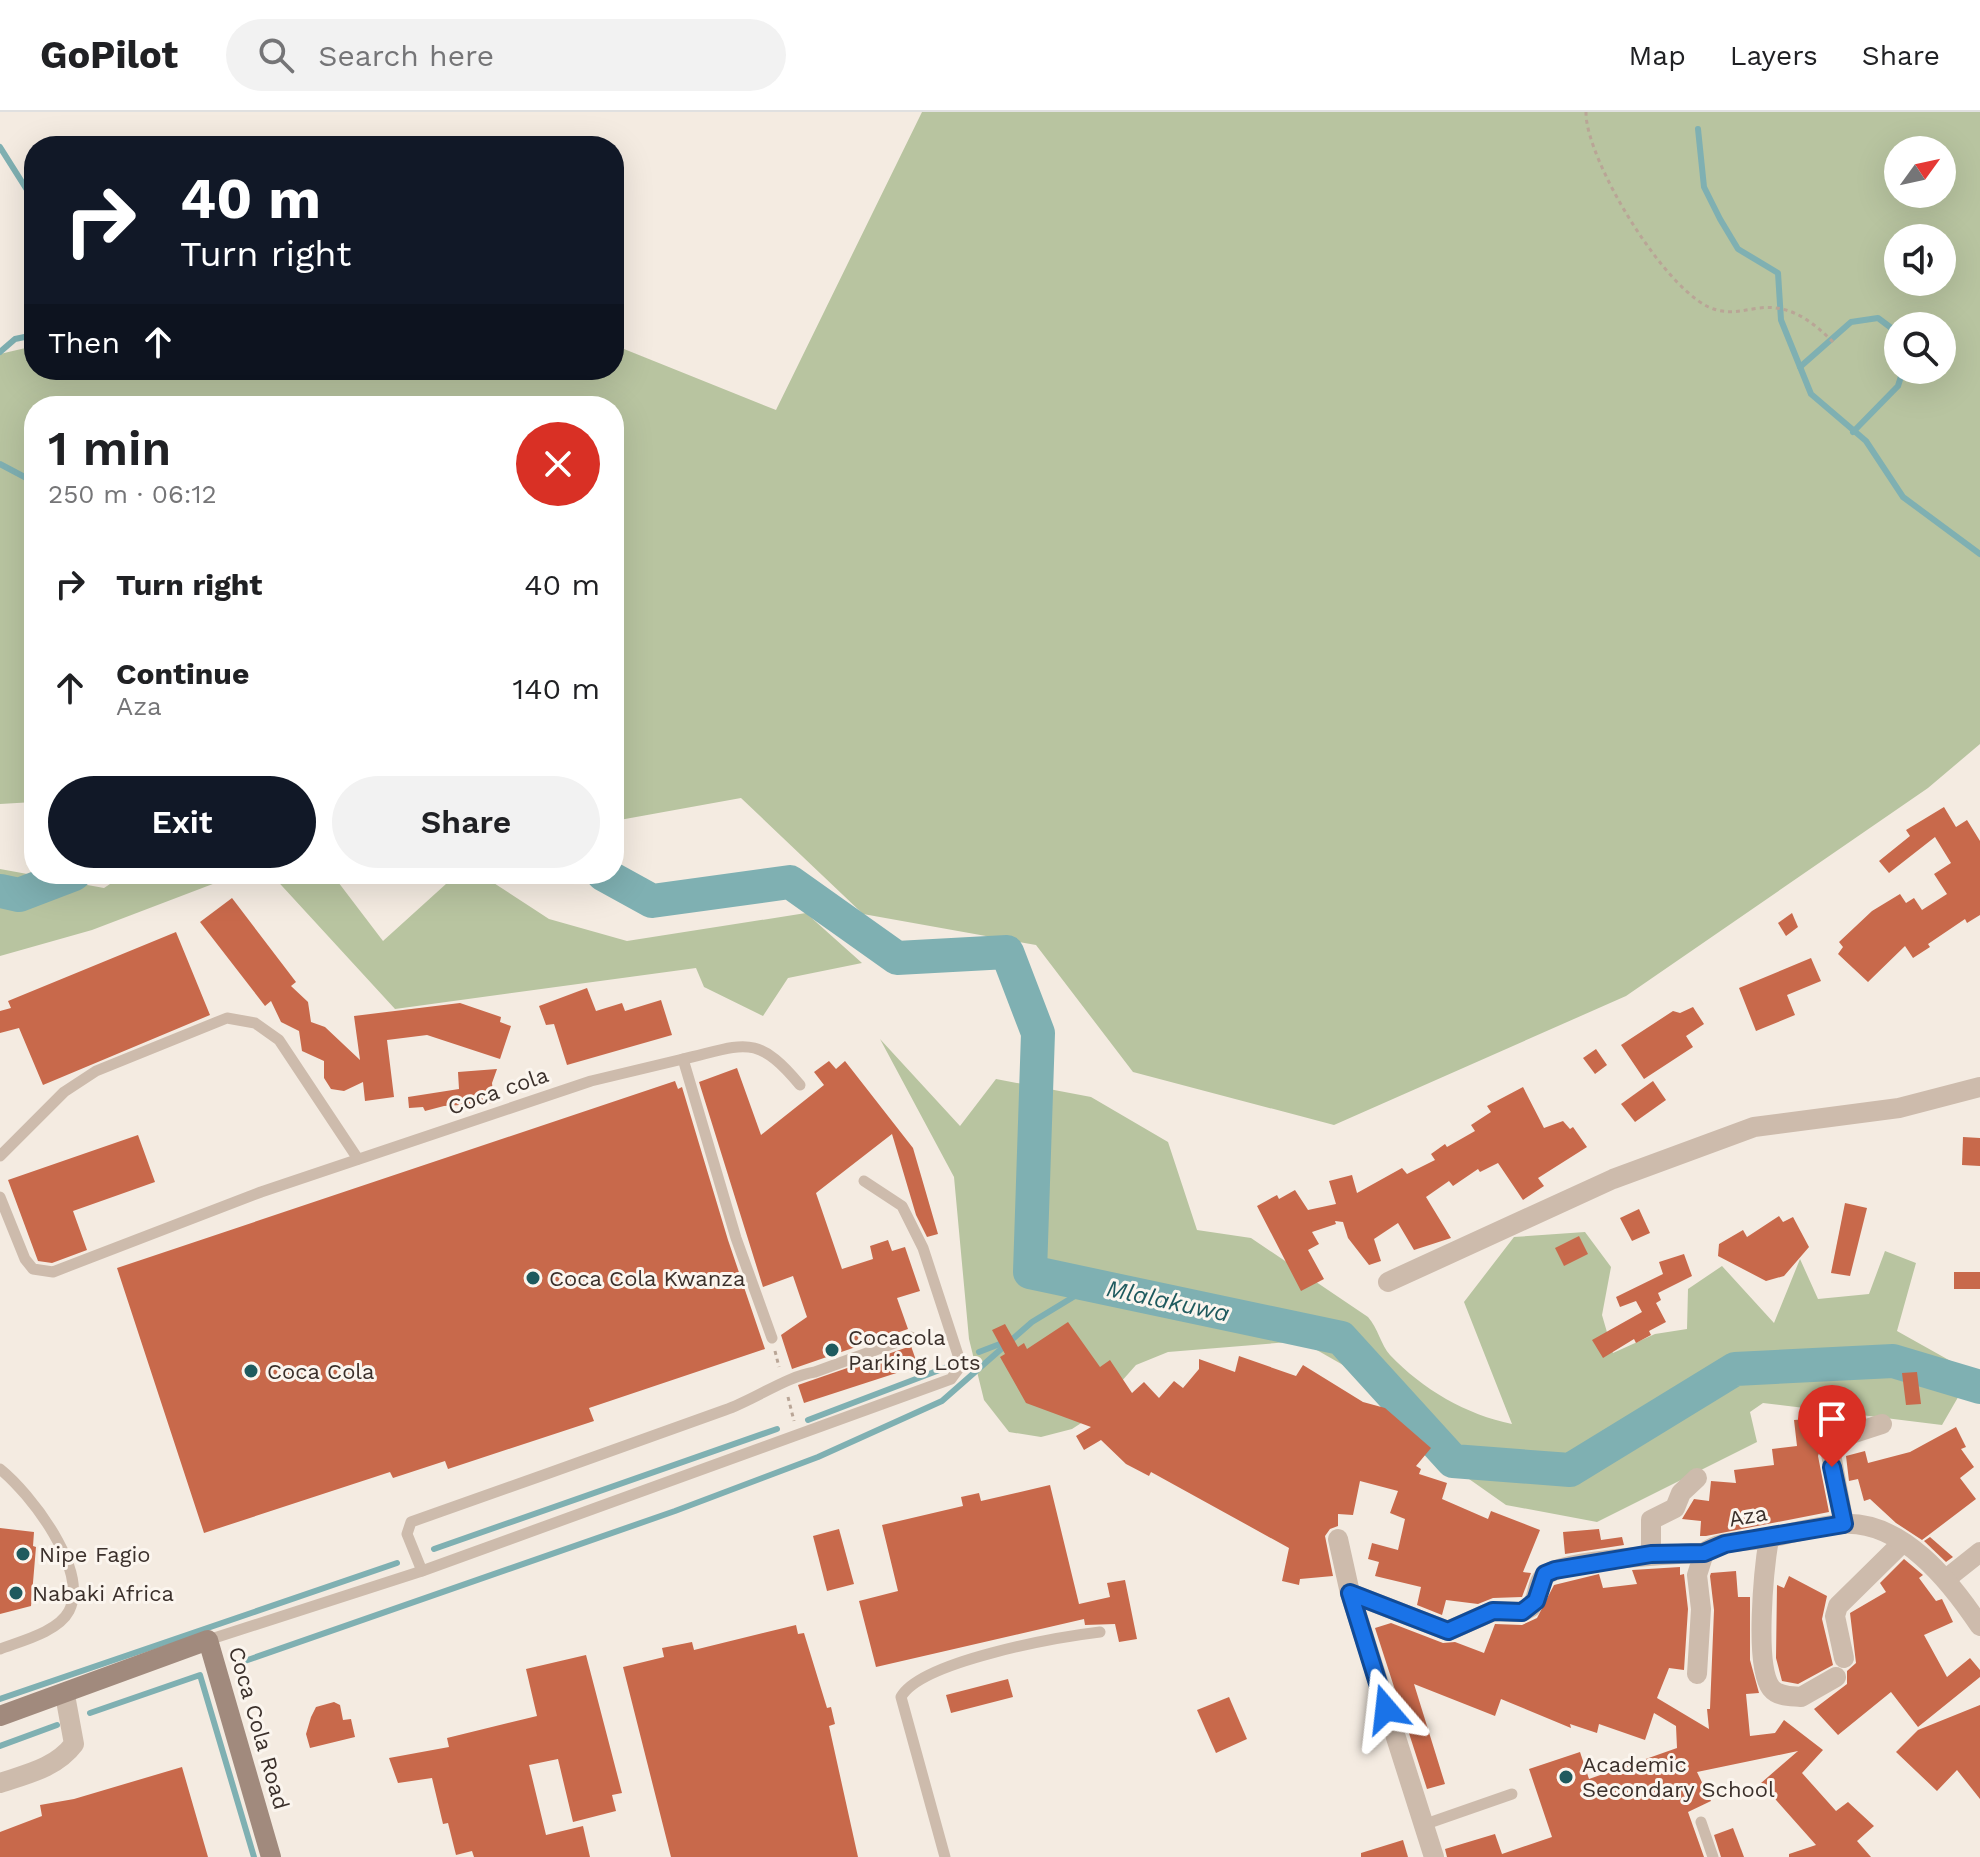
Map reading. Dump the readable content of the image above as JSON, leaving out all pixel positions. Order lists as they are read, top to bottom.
{
  "streets": {
    "main road": ["Coca Cola Road"],
    "street": ["Aza"],
    "lane": ["Coca cola"]
  },
  "water": ["Mlalakuwa"],
  "places": [
    "Coca Cola Kwanza",
    "Cocacola Parking Lots",
    "Coca Cola",
    "Nipe Fagio",
    "Nabaki Africa",
    "Academic Secondary School"
  ],
  "north": "top right",
  "page": {
    "header": "GoPilot",
    "search": "Search here",
    "nav": ["Map", "Layers", "Share"],
    "turn": ["40 m", "Turn right"],
    "then": "Then",
    "heading": ["1 min", "250 m · 06:12"],
    "list": [
      {
        "name": "Turn right",
        "value": "40 m"
      },
      {
        "name": "Continue",
        "note": "Aza",
        "value": "140 m"
      }
    ],
    "buttons": ["Exit", "Share"]
  }
}
